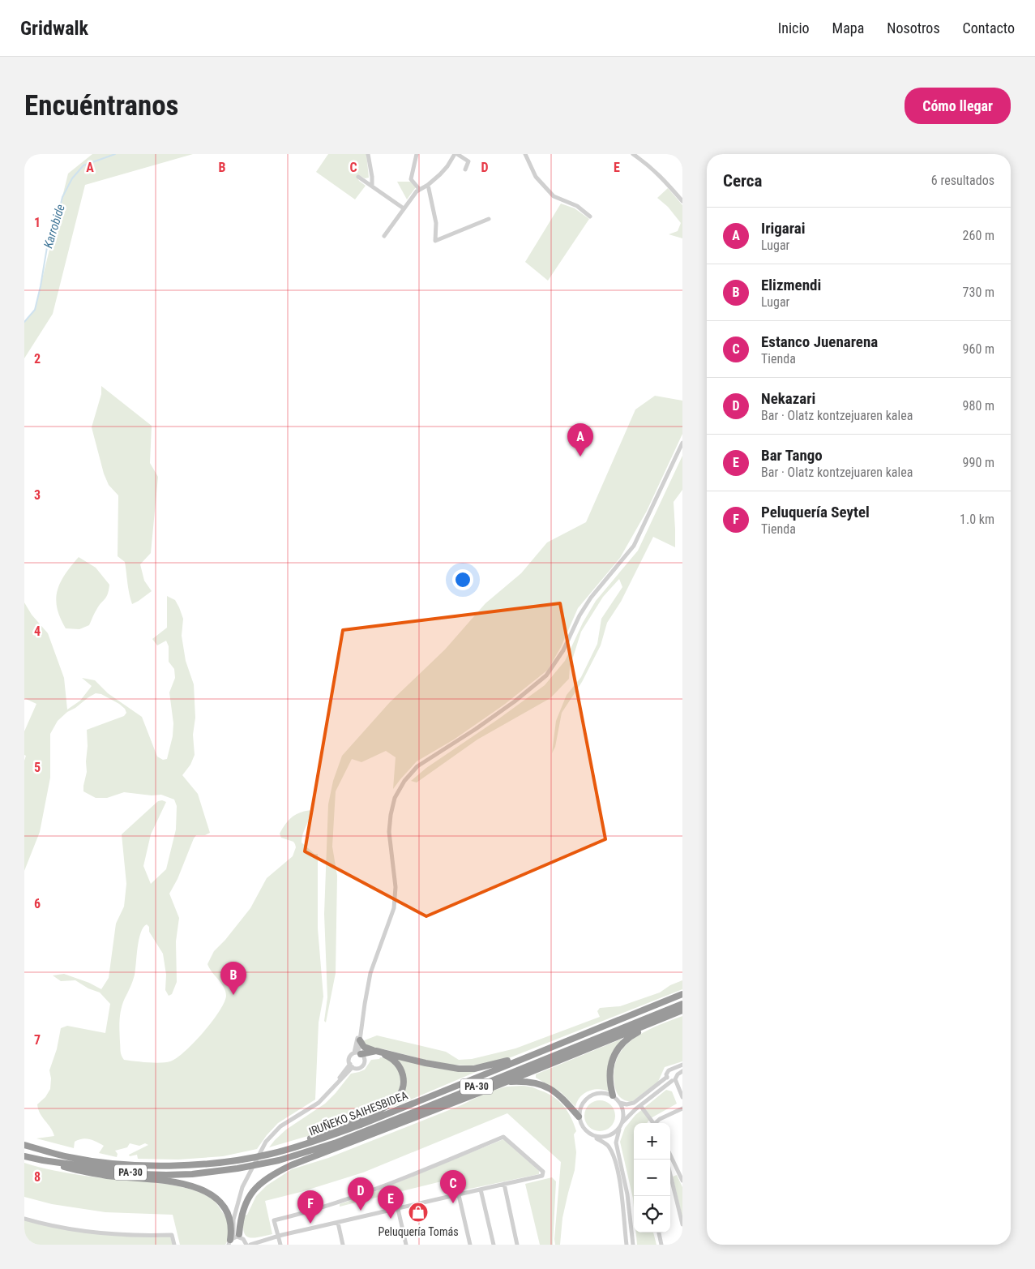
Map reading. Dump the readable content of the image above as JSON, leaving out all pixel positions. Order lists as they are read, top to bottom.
{
  "streets": {
    "highway": ["PA-30", "IRUÑEKO SAIHESBIDEA"]
  },
  "water": ["Karrobide"],
  "places": {
    "shop": ["Peluquería Tomás"]
  },
  "page": {
    "header": "Gridwalk",
    "nav": [
      "Inicio",
      "Mapa",
      "Nosotros",
      "Contacto"
    ],
    "buttons": "Cómo llegar",
    "title": "Encuéntranos",
    "heading": ["Cerca", "6 resultados"],
    "list": [
      {
        "mark": "A",
        "name": "Irigarai",
        "note": "Lugar",
        "value": "260 m"
      },
      {
        "mark": "B",
        "name": "Elizmendi",
        "note": "Lugar",
        "value": "730 m"
      },
      {
        "mark": "C",
        "name": "Estanco Juenarena",
        "note": "Tienda",
        "value": "960 m"
      },
      {
        "mark": "D",
        "name": "Nekazari",
        "note": "Bar · Olatz kontzejuaren kalea",
        "value": "980 m"
      },
      {
        "mark": "E",
        "name": "Bar Tango",
        "note": "Bar · Olatz kontzejuaren kalea",
        "value": "990 m"
      },
      {
        "mark": "F",
        "name": "Peluquería Seytel",
        "note": "Tienda",
        "value": "1.0 km"
      }
    ],
    "pins": [
      "A",
      "B",
      "C",
      "D",
      "E",
      "F"
    ],
    "map_buttons": ["+", "−"]
  },
  "grid": {
    "columns": [
      "A",
      "B",
      "C",
      "D",
      "E"
    ],
    "rows": [
      "1",
      "2",
      "3",
      "4",
      "5",
      "6",
      "7",
      "8"
    ]
  }
}
